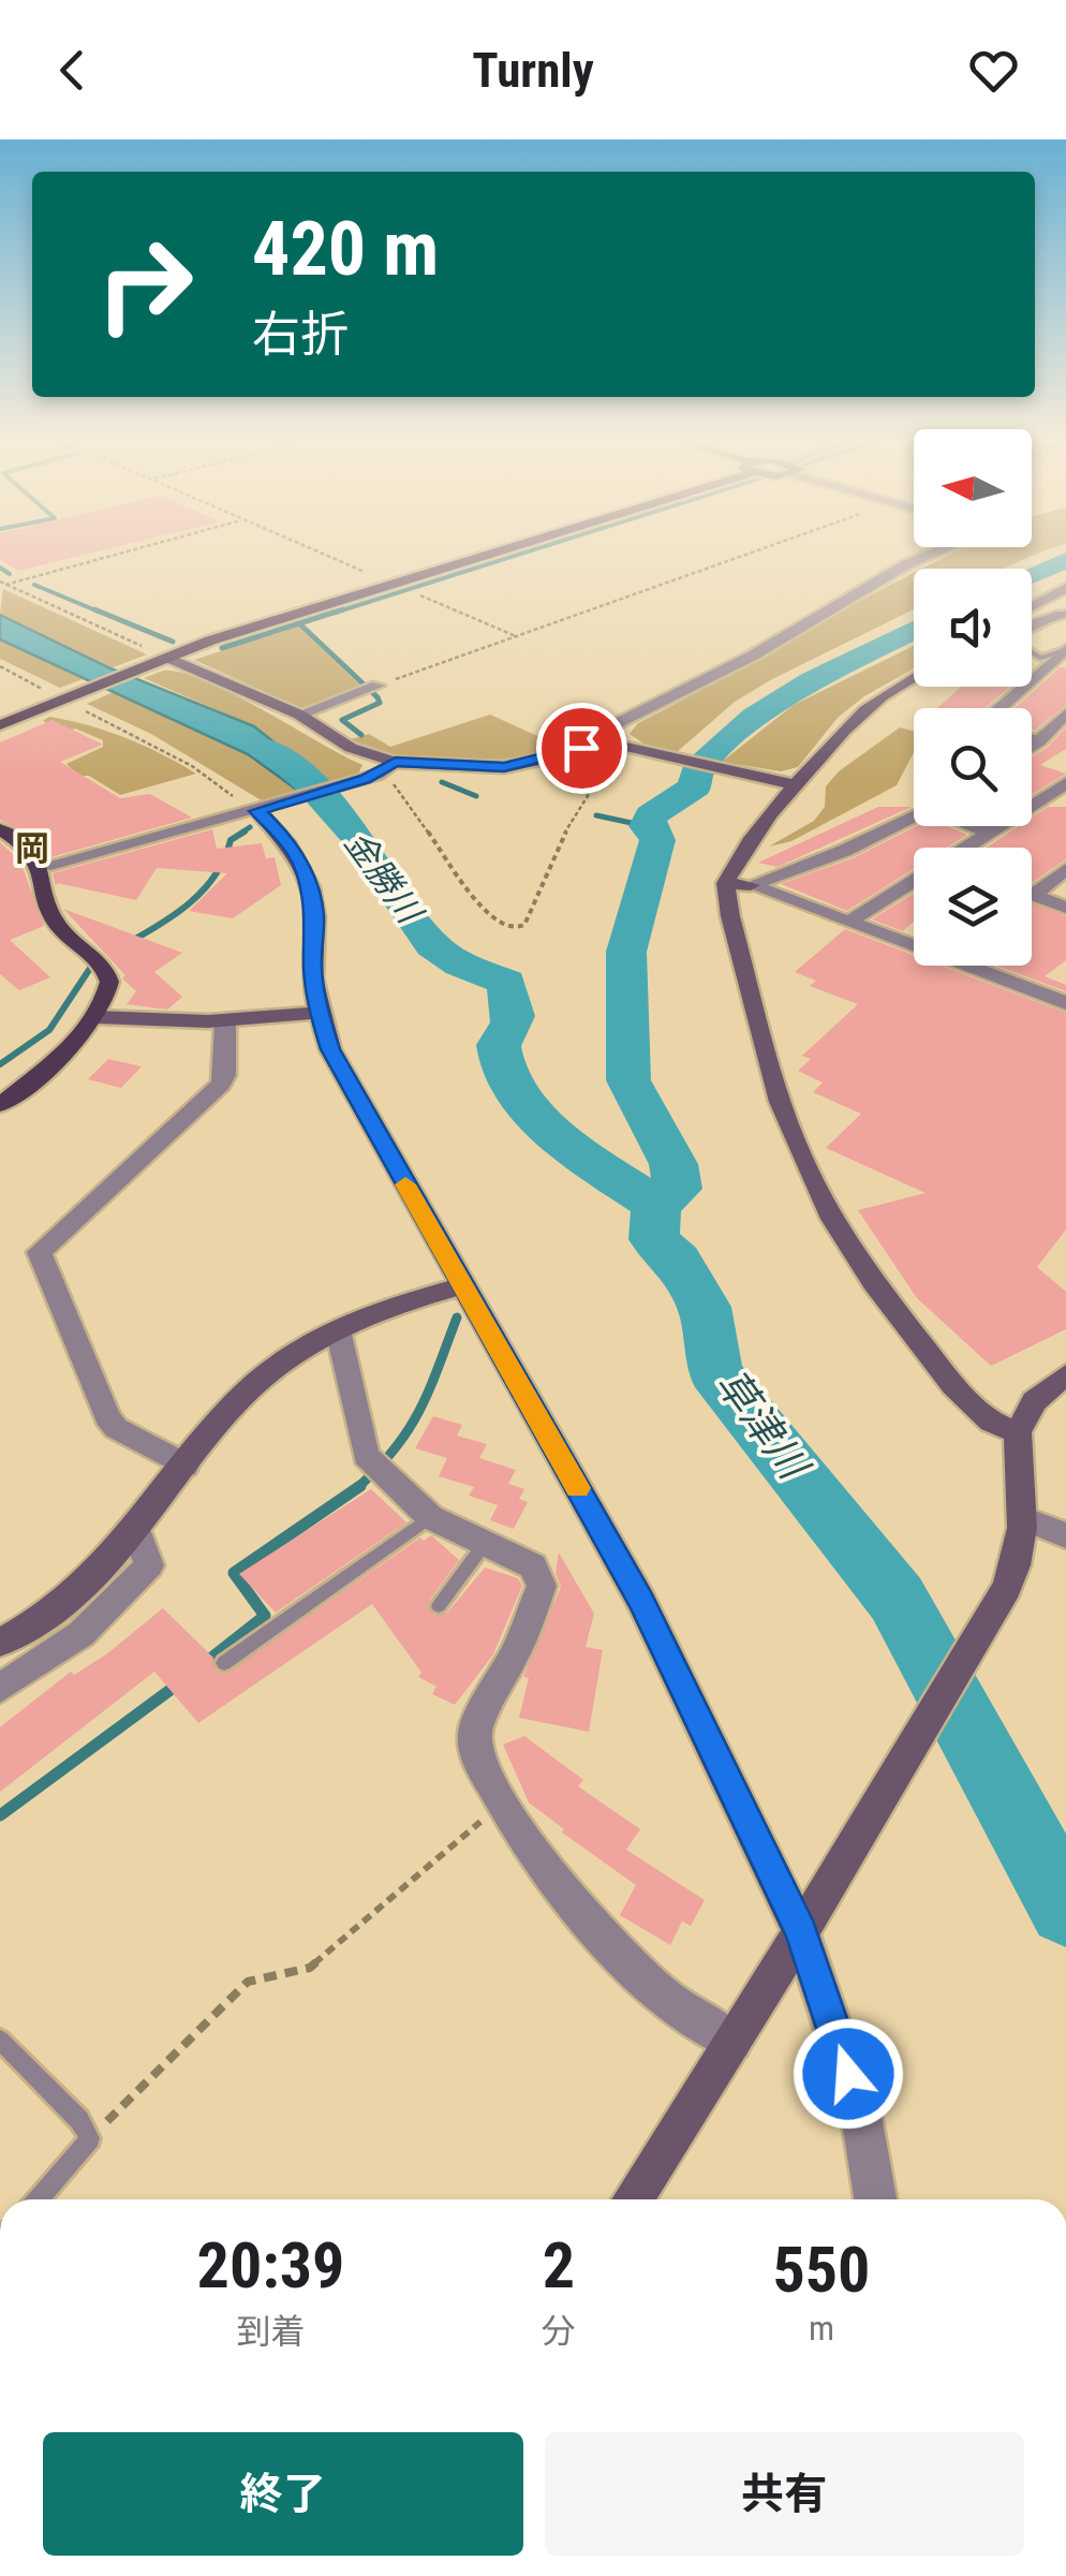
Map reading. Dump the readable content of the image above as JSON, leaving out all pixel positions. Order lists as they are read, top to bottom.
{
  "districts": ["岡"],
  "water": ["金勝川", "草津川"],
  "north": "left",
  "page": {
    "header": "Turnly",
    "turn": ["420 m", "右折"],
    "eta": [
      "20:39",
      "到着",
      "2",
      "分",
      "550",
      "m"
    ],
    "buttons": ["終了", "共有"]
  }
}
